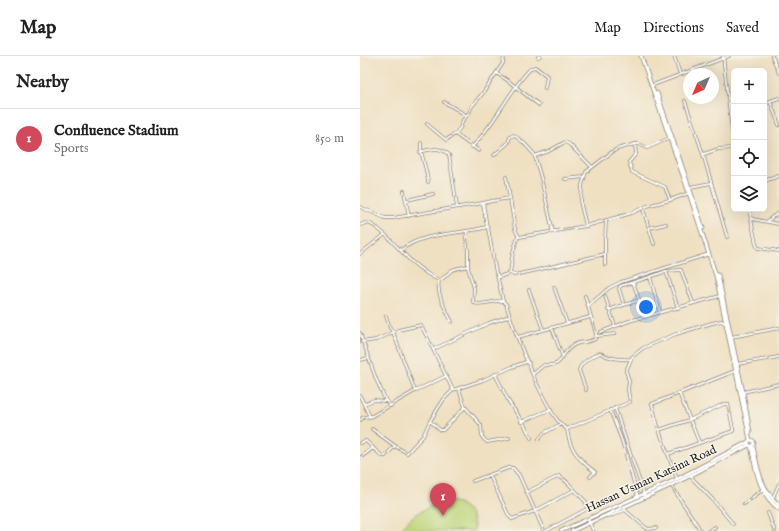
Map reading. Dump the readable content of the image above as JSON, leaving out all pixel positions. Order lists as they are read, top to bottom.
{
  "streets": {
    "main road": ["Hassan Usman Katsina Road"]
  },
  "north": "bottom left",
  "page": {
    "header": "Map",
    "nav": ["Map", "Directions", "Saved"],
    "heading": "Nearby",
    "map_buttons": ["+", "−"],
    "list": [
      {
        "mark": "1",
        "name": "Confluence Stadium",
        "note": "Sports",
        "value": "850 m"
      }
    ],
    "pins": "1"
  }
}
